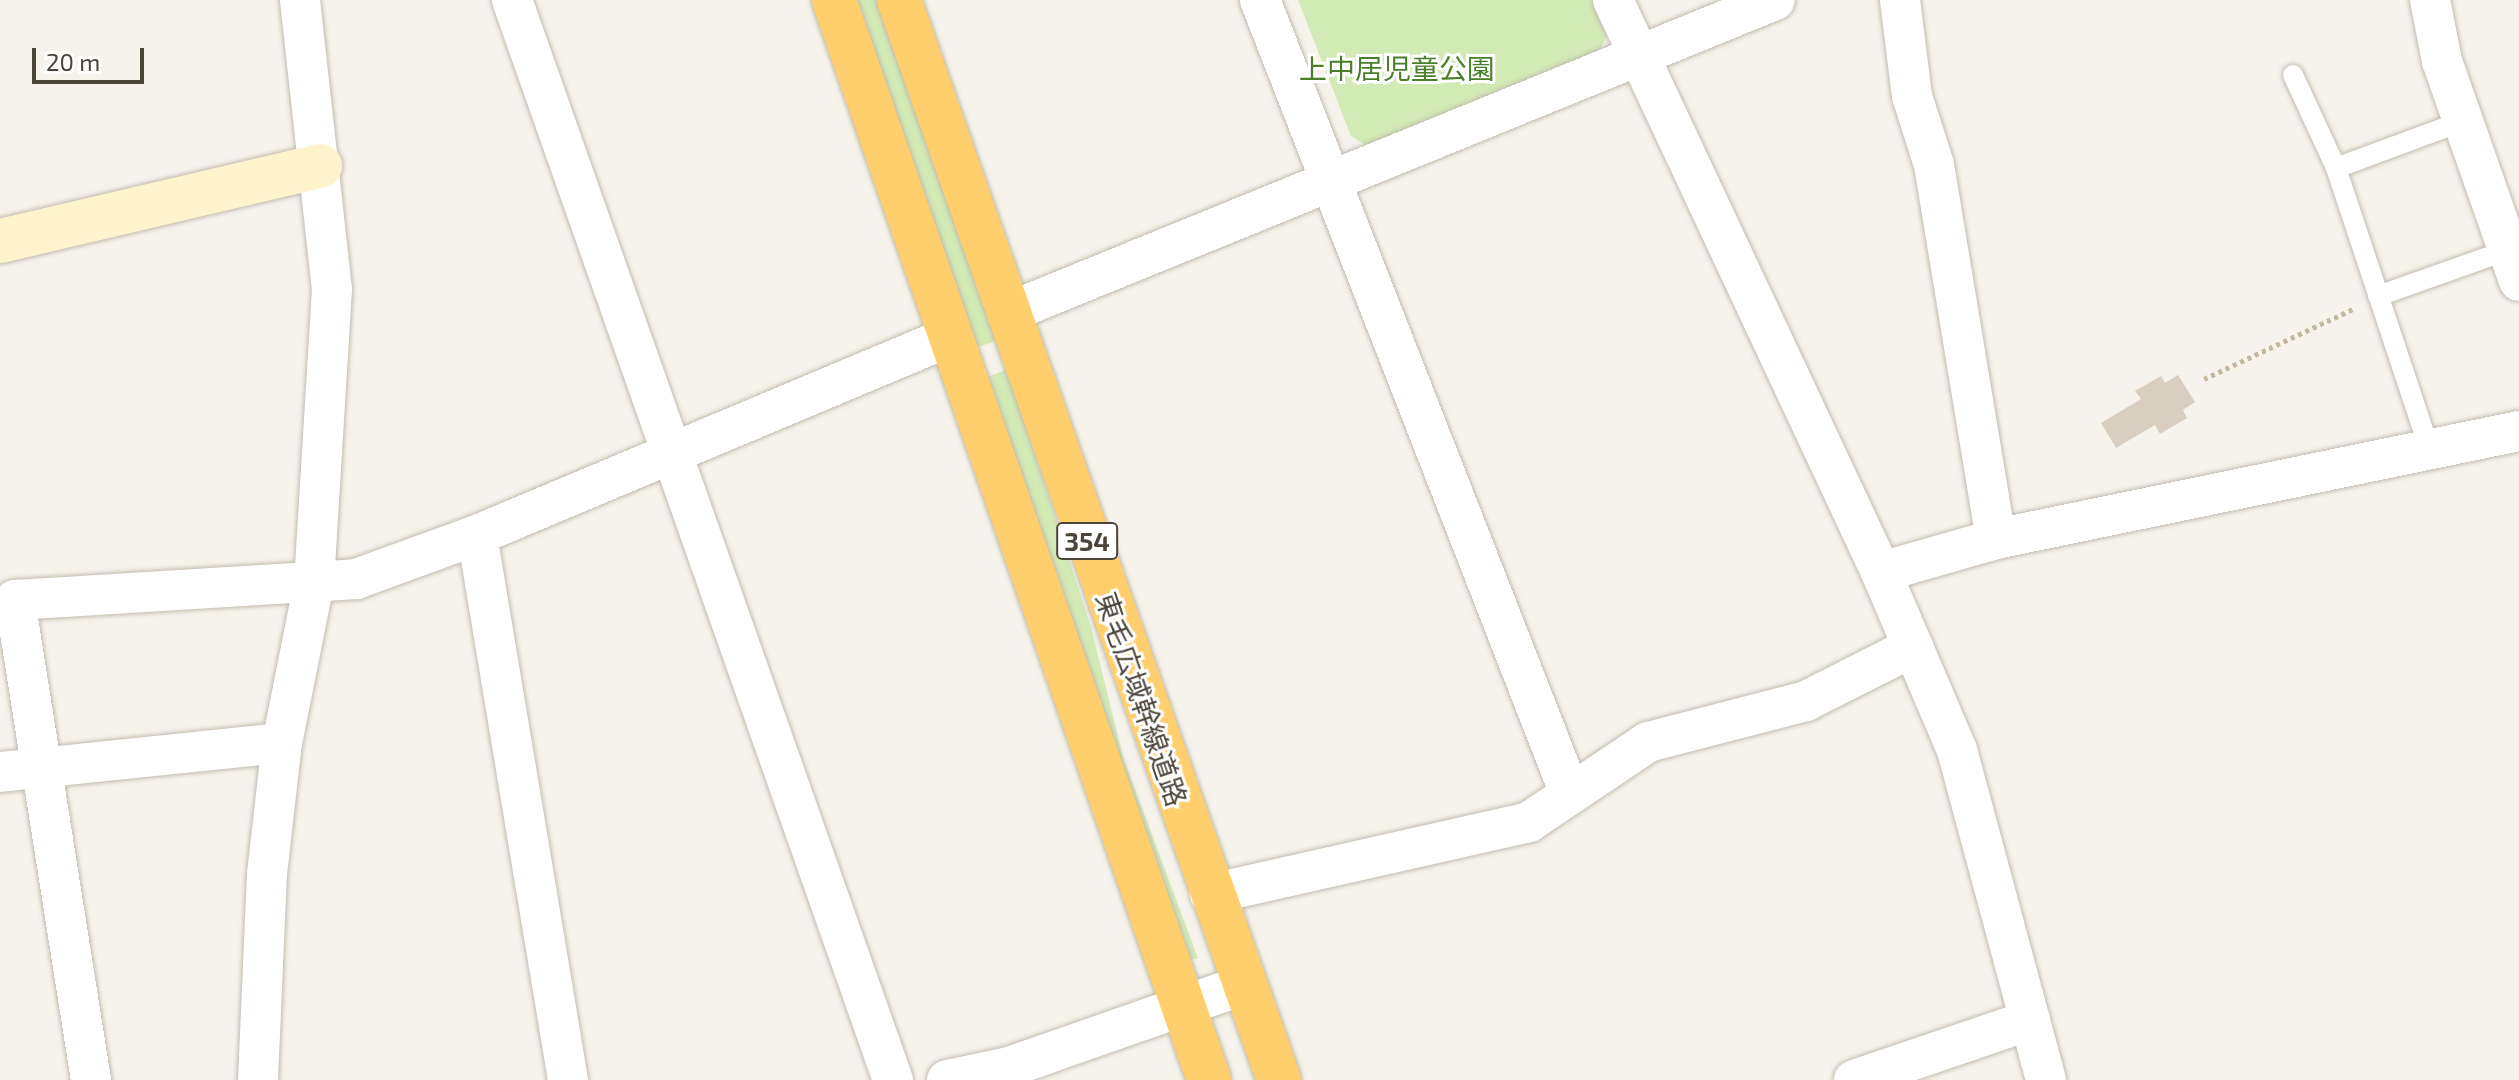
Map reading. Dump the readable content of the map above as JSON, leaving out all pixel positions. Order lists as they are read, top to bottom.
{
  "streets": {
    "highway": ["354", "東毛広域幹線道路"]
  },
  "parks": ["上中居児童公園"],
  "scale_bar": "20 m"
}
